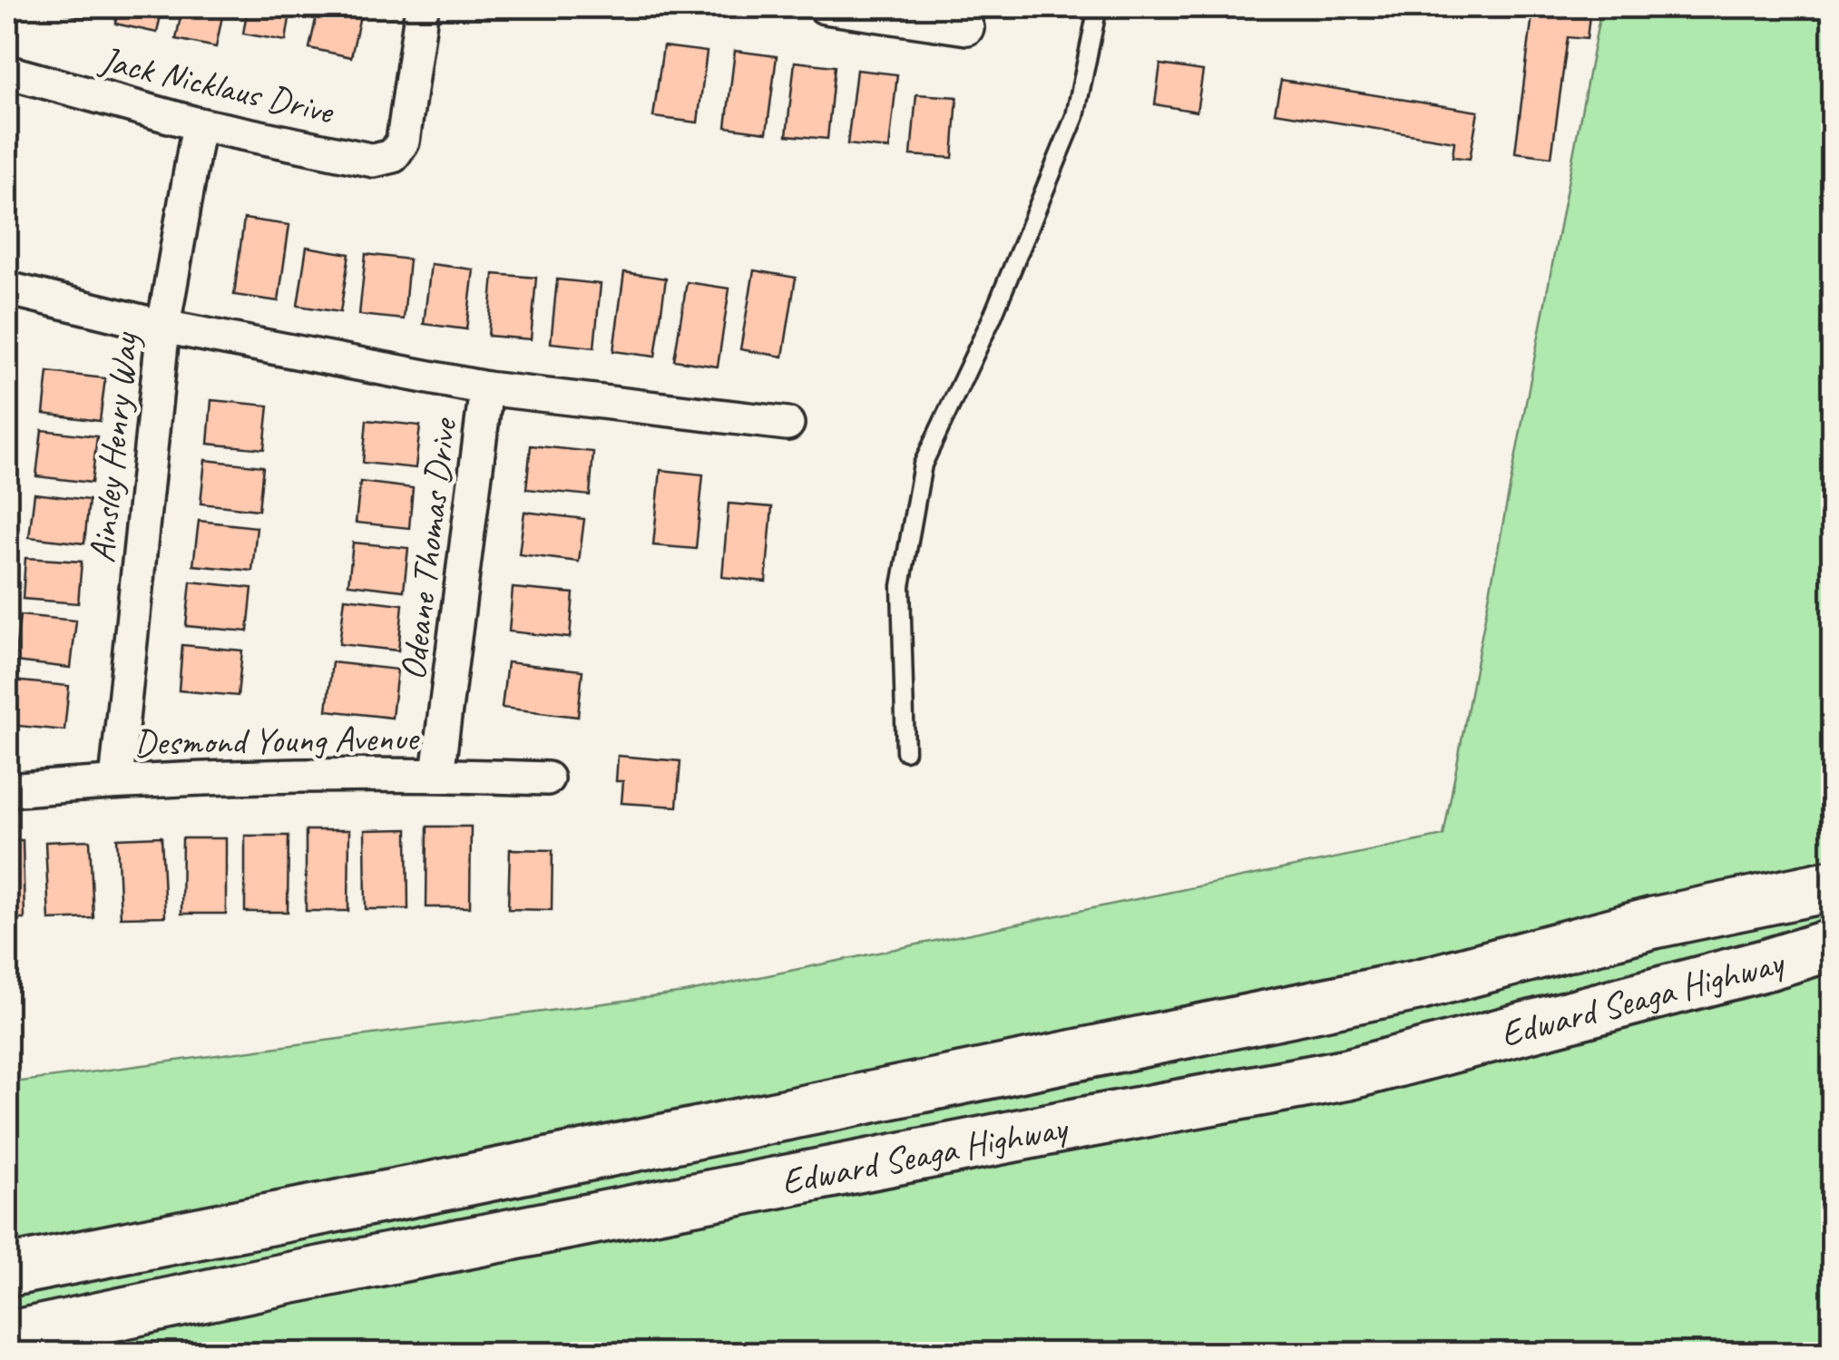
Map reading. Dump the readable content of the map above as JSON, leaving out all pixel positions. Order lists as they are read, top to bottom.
{
  "streets": {
    "highway": ["Edward Seaga Highway"],
    "street": [
      "Jack Nicklaus Drive",
      "Ainsley Henry Way",
      "Odeane Thomas Drive",
      "Desmond Young Avenue"
    ]
  },
  "crossings": [
    ["Jack Nicklaus Drive", "Ainsley Henry Way"],
    ["Ainsley Henry Way", "Desmond Young Avenue"],
    ["Odeane Thomas Drive", "Desmond Young Avenue"]
  ]
}
